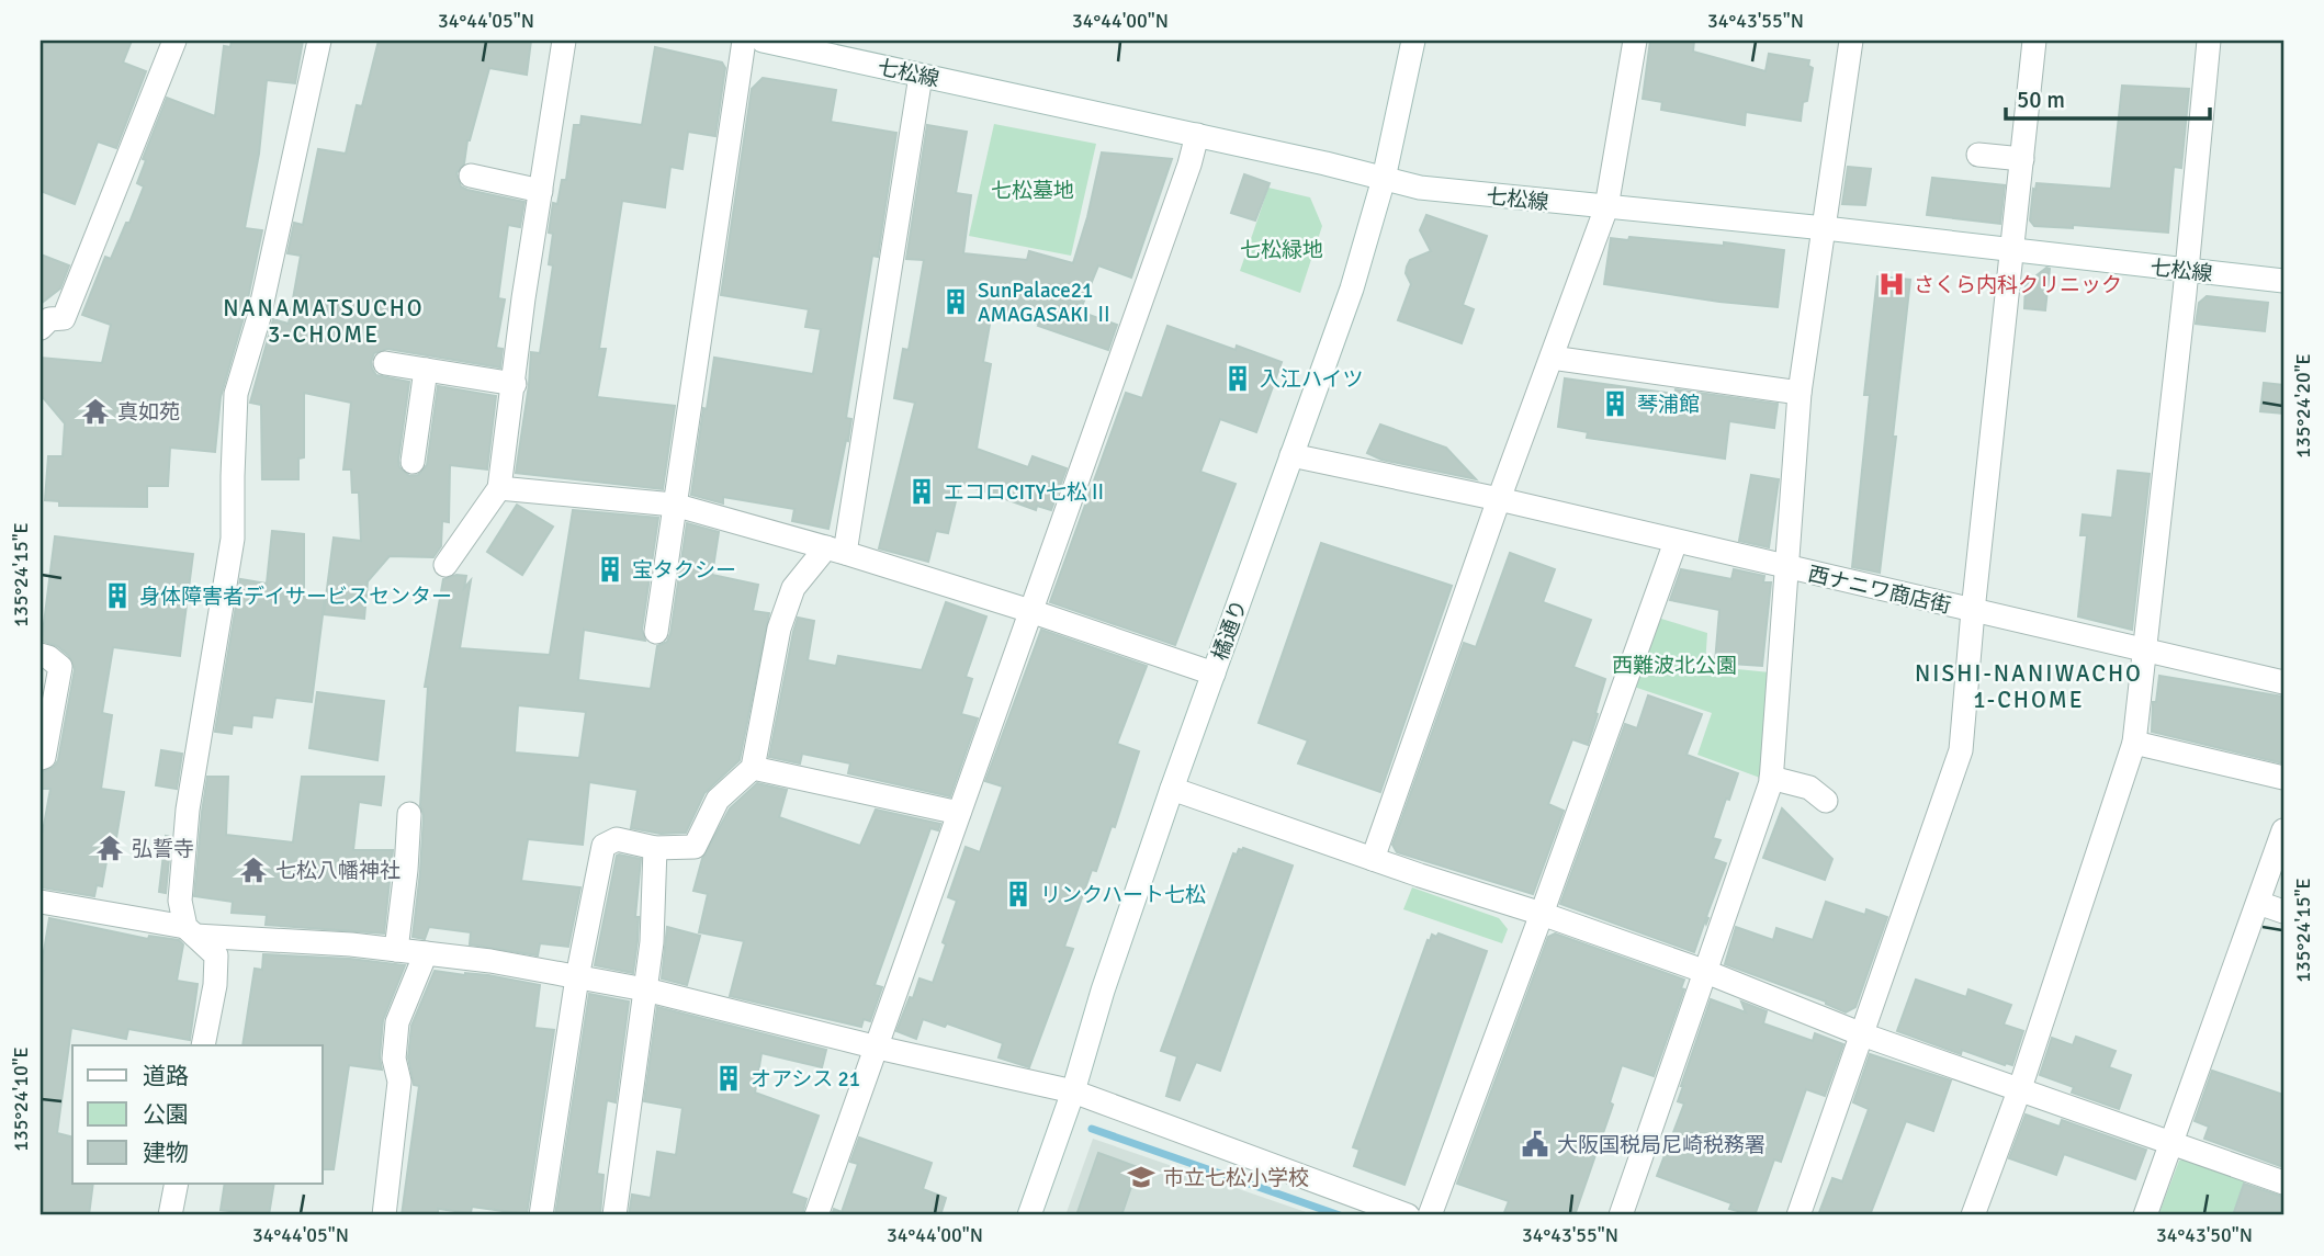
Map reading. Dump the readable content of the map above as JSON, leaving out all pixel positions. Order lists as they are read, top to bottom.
{
  "streets": {
    "street": ["七松線", "西ナニワ商店街", "橘通り"]
  },
  "crossings": [
    ["七松線", "橘通り"],
    ["西ナニワ商店街", "橘通り"]
  ],
  "districts": ["NANAMATSUCHO 3-CHOME", "NISHI-NANIWACHO 1-CHOME"],
  "parks": ["七松墓地", "七松緑地", "西難波北公園"],
  "places": {
    "hospital": ["さくら内科クリニック"],
    "building": [
      "SunPalace21 AMAGASAKI Ⅱ",
      "入江ハイツ",
      "琴浦館",
      "エコロCITY七松Ⅱ",
      "宝タクシー",
      "身体障害者デイサービスセンター",
      "リンクハート七松",
      "オアシス 21"
    ],
    "temple": ["真如苑", "弘誓寺", "七松八幡神社"],
    "public building": ["大阪国税局尼崎税務署"],
    "school or university": ["市立七松小学校"]
  },
  "legend": ["道路", "公園", "建物"],
  "scale_bar": "50 m",
  "coordinates": [
    "34°44'05\"N",
    "34°44'00\"N",
    "34°43'55\"N",
    "135°24'20\"E",
    "135°24'15\"E",
    "135°24'10\"E",
    "34°43'50\"N"
  ]
}
